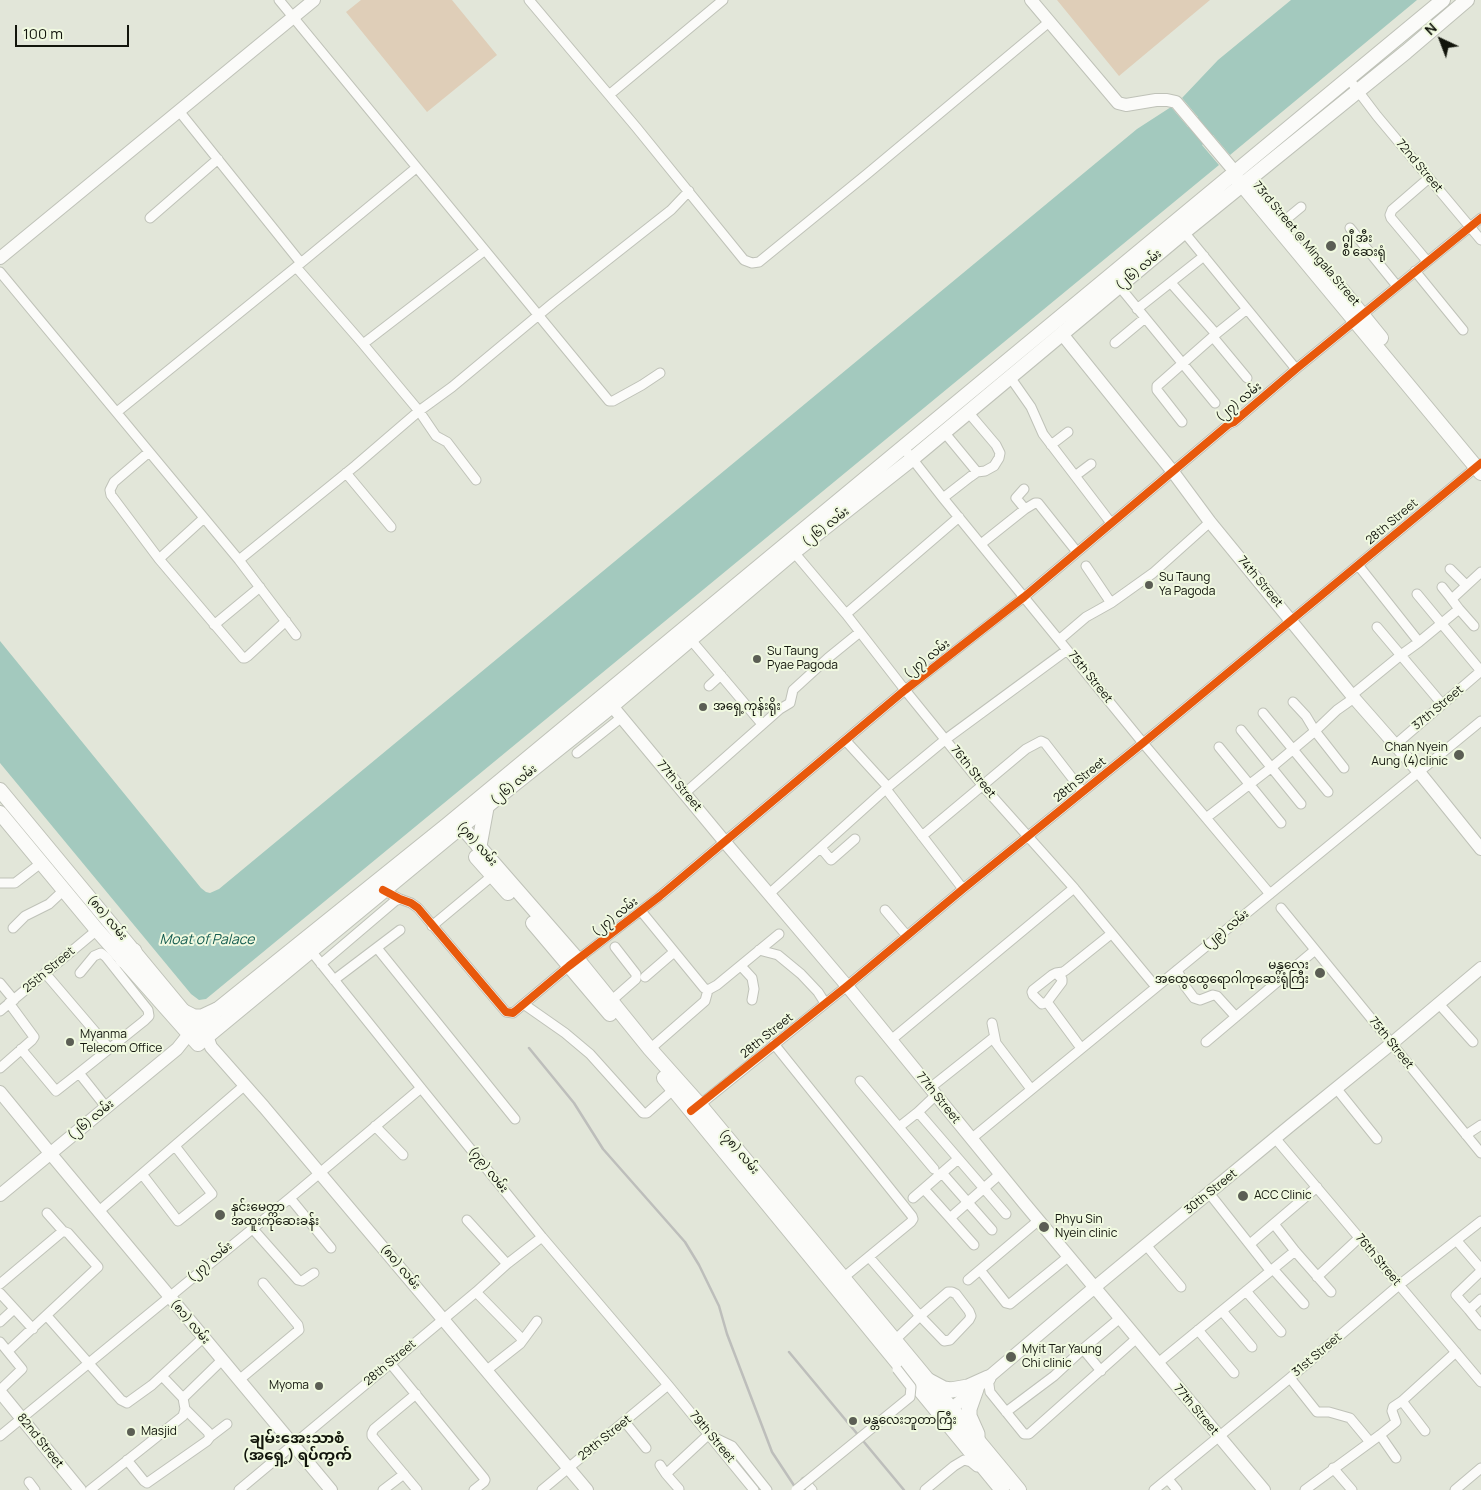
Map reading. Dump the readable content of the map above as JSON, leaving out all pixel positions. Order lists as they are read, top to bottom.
{
  "streets": {
    "main road": [
      "73rd Street @ Mingala Street",
      "(၂၆) လမ်း",
      "(၇၈) လမ်း",
      "(၈၀) လမ်း"
    ],
    "street": [
      "72nd Street",
      "(၂၇) လမ်း",
      "28th Street",
      "74th Street",
      "75th Street",
      "37th Street",
      "76th Street",
      "77th Street",
      "(၂၉) လမ်း",
      "25th Street",
      "(၇၉) လမ်း",
      "30th Street",
      "(၈၁) လမ်း",
      "31st Street",
      "79th Street",
      "29th Street",
      "82nd Street"
    ]
  },
  "crossings": [
    ["72nd Street", "(၂၆) လမ်း"],
    ["72nd Street", "(၂၇) လမ်း"],
    ["73rd Street @ Mingala Street", "(၂၆) လမ်း"],
    ["73rd Street @ Mingala Street", "(၂၇) လမ်း"],
    ["73rd Street @ Mingala Street", "28th Street"],
    ["(၂၆) လမ်း", "74th Street"],
    ["(၂၆) လမ်း", "75th Street"],
    ["(၂၆) လမ်း", "76th Street"],
    ["(၂၆) လမ်း", "77th Street"],
    ["(၂၆) လမ်း", "(၇၈) လမ်း"],
    ["(၂၆) လမ်း", "(၈၀) လမ်း"],
    ["(၂၆) လမ်း", "(၇၉) လမ်း"],
    ["(၂၆) လမ်း", "(၈၁) လမ်း"],
    ["(၂၇) လမ်း", "74th Street"],
    ["(၂၇) လမ်း", "75th Street"],
    ["(၂၇) လမ်း", "76th Street"],
    ["(၂၇) လမ်း", "77th Street"],
    ["(၂၇) လမ်း", "(၇၈) လမ်း"],
    ["(၂၇) လမ်း", "(၈၀) လမ်း"],
    ["(၂၇) လမ်း", "(၇၉) လမ်း"],
    ["(၂၇) လမ်း", "(၈၁) လမ်း"],
    ["(၂၇) လမ်း", "82nd Street"],
    ["28th Street", "74th Street"],
    ["28th Street", "75th Street"],
    ["28th Street", "76th Street"],
    ["28th Street", "77th Street"],
    ["28th Street", "(၇၈) လမ်း"],
    ["28th Street", "(၈၀) လမ်း"],
    ["28th Street", "(၇၉) လမ်း"],
    ["28th Street", "(၈၁) လမ်း"],
    ["74th Street", "37th Street"],
    ["74th Street", "(၂၉) လမ်း"],
    ["75th Street", "(၂၉) လမ်း"],
    ["75th Street", "30th Street"],
    ["76th Street", "(၂၉) လမ်း"],
    ["76th Street", "30th Street"],
    ["76th Street", "31st Street"],
    ["77th Street", "(၂၉) လမ်း"],
    ["77th Street", "30th Street"],
    ["77th Street", "31st Street"],
    ["(၇၈) လမ်း", "30th Street"],
    ["(၈၀) လမ်း", "25th Street"],
    ["(၈၀) လမ်း", "29th Street"],
    ["(၇၉) လမ်း", "79th Street"],
    ["(၇၉) လမ်း", "29th Street"],
    ["79th Street", "29th Street"]
  ],
  "districts": ["ချမ်းအေးသာစံ (အရှေ့) ရပ်ကွက်"],
  "water": ["Moat of Palace"],
  "places": [
    "ဂျီ အီး စီ ဆေးရုံ",
    "Su Taung Ya Pagoda",
    "Su Taung Pyae Pagoda",
    "အရှေ့ကုန်းရိုး",
    "Chan Nyein Aung (4)clinic",
    "မန္တလေး အထွေထွေရောဂါကုဆေးရုံကြီး",
    "Myanma Telecom Office",
    "ACC Clinic",
    "နှင်းမေတ္တာ အထူးကုဆေးခန်း",
    "Phyu Sin Nyein clinic",
    "Myit Tar Yaung Chi clinic",
    "Myoma",
    "မန္တလေးဘူတာကြီး",
    "Masjid"
  ],
  "scale_bar": "100 m",
  "north": "top left"
}
